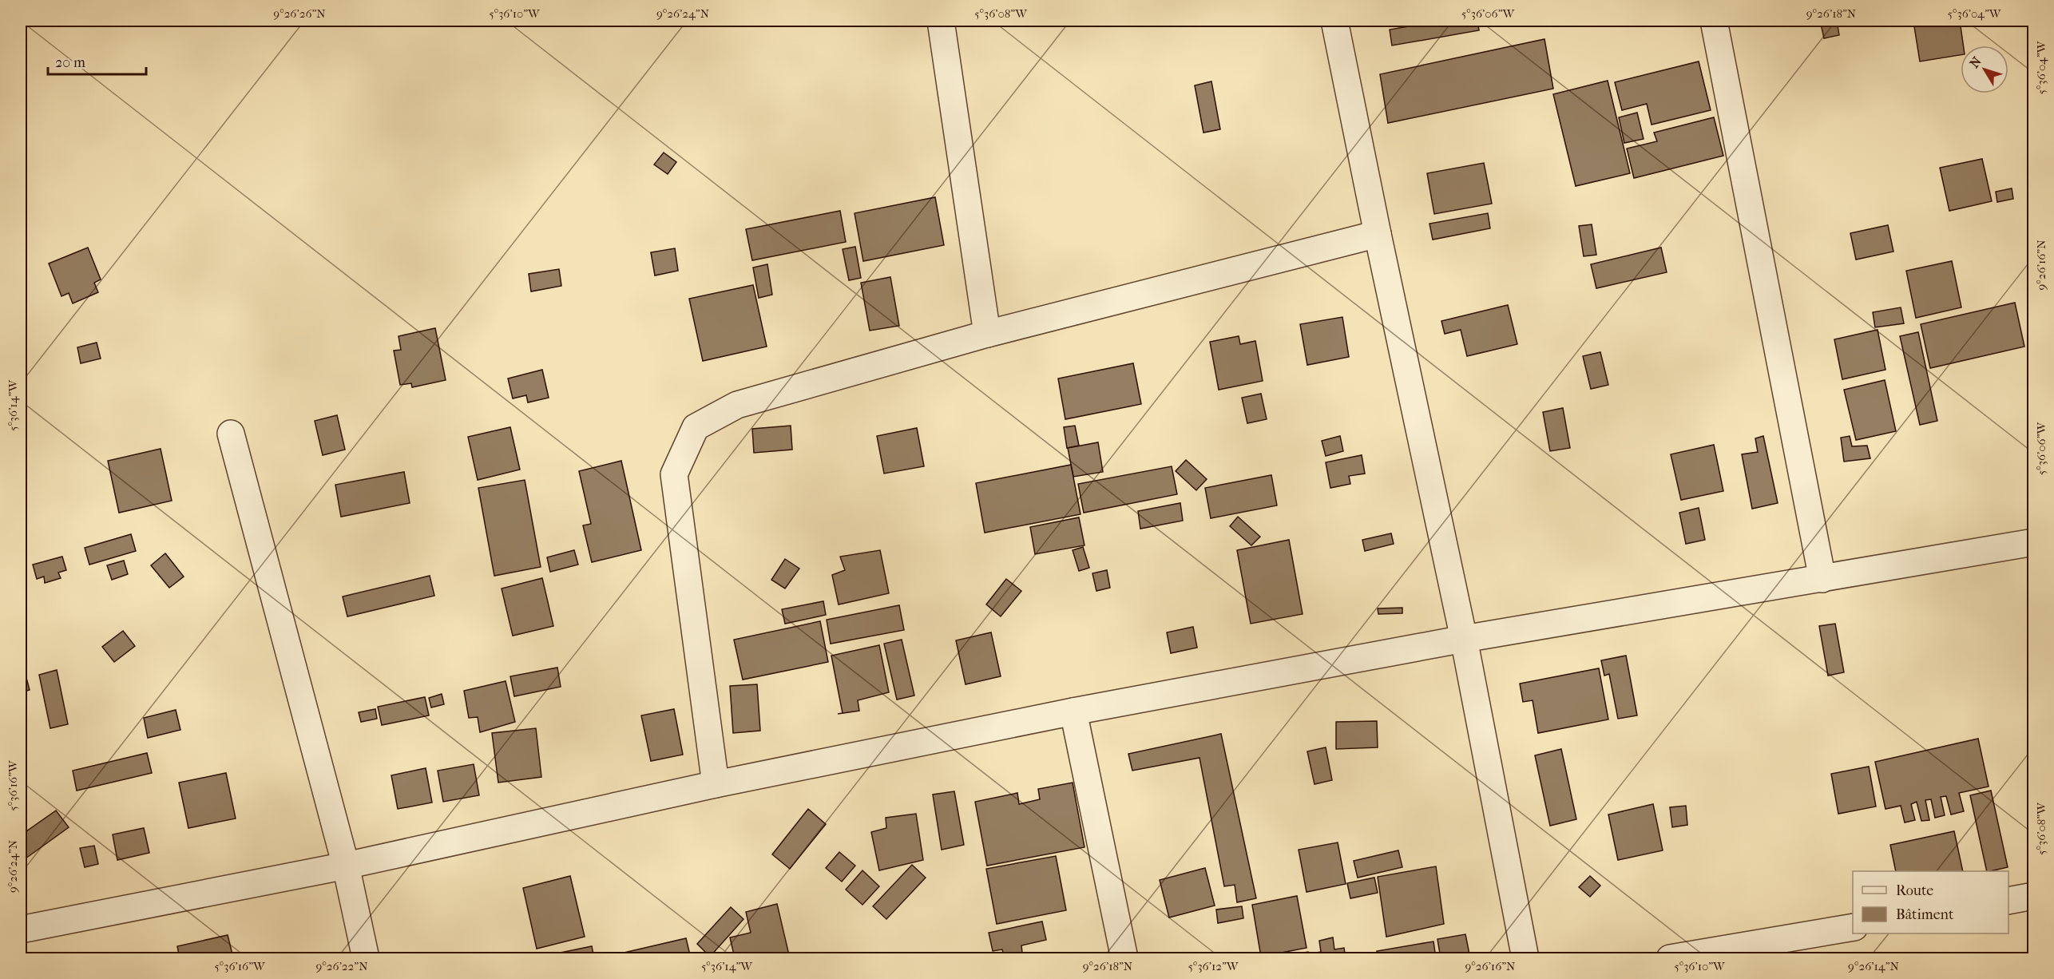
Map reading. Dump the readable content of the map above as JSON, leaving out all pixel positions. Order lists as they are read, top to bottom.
{
  "legend": ["Route", "Bâtiment"],
  "scale_bar": "20 m",
  "north": "top left",
  "coordinates": [
    "9°26'26\"N",
    "5°36'10\"W",
    "9°26'24\"N",
    "5°36'08\"W",
    "5°36'06\"W",
    "9°26'18\"N",
    "5°36'04\"W",
    "9°26'16\"N",
    "5°36'14\"W",
    "5°36'16\"W",
    "9°26'22\"N",
    "5°36'12\"W",
    "9°26'14\"N"
  ]
}
